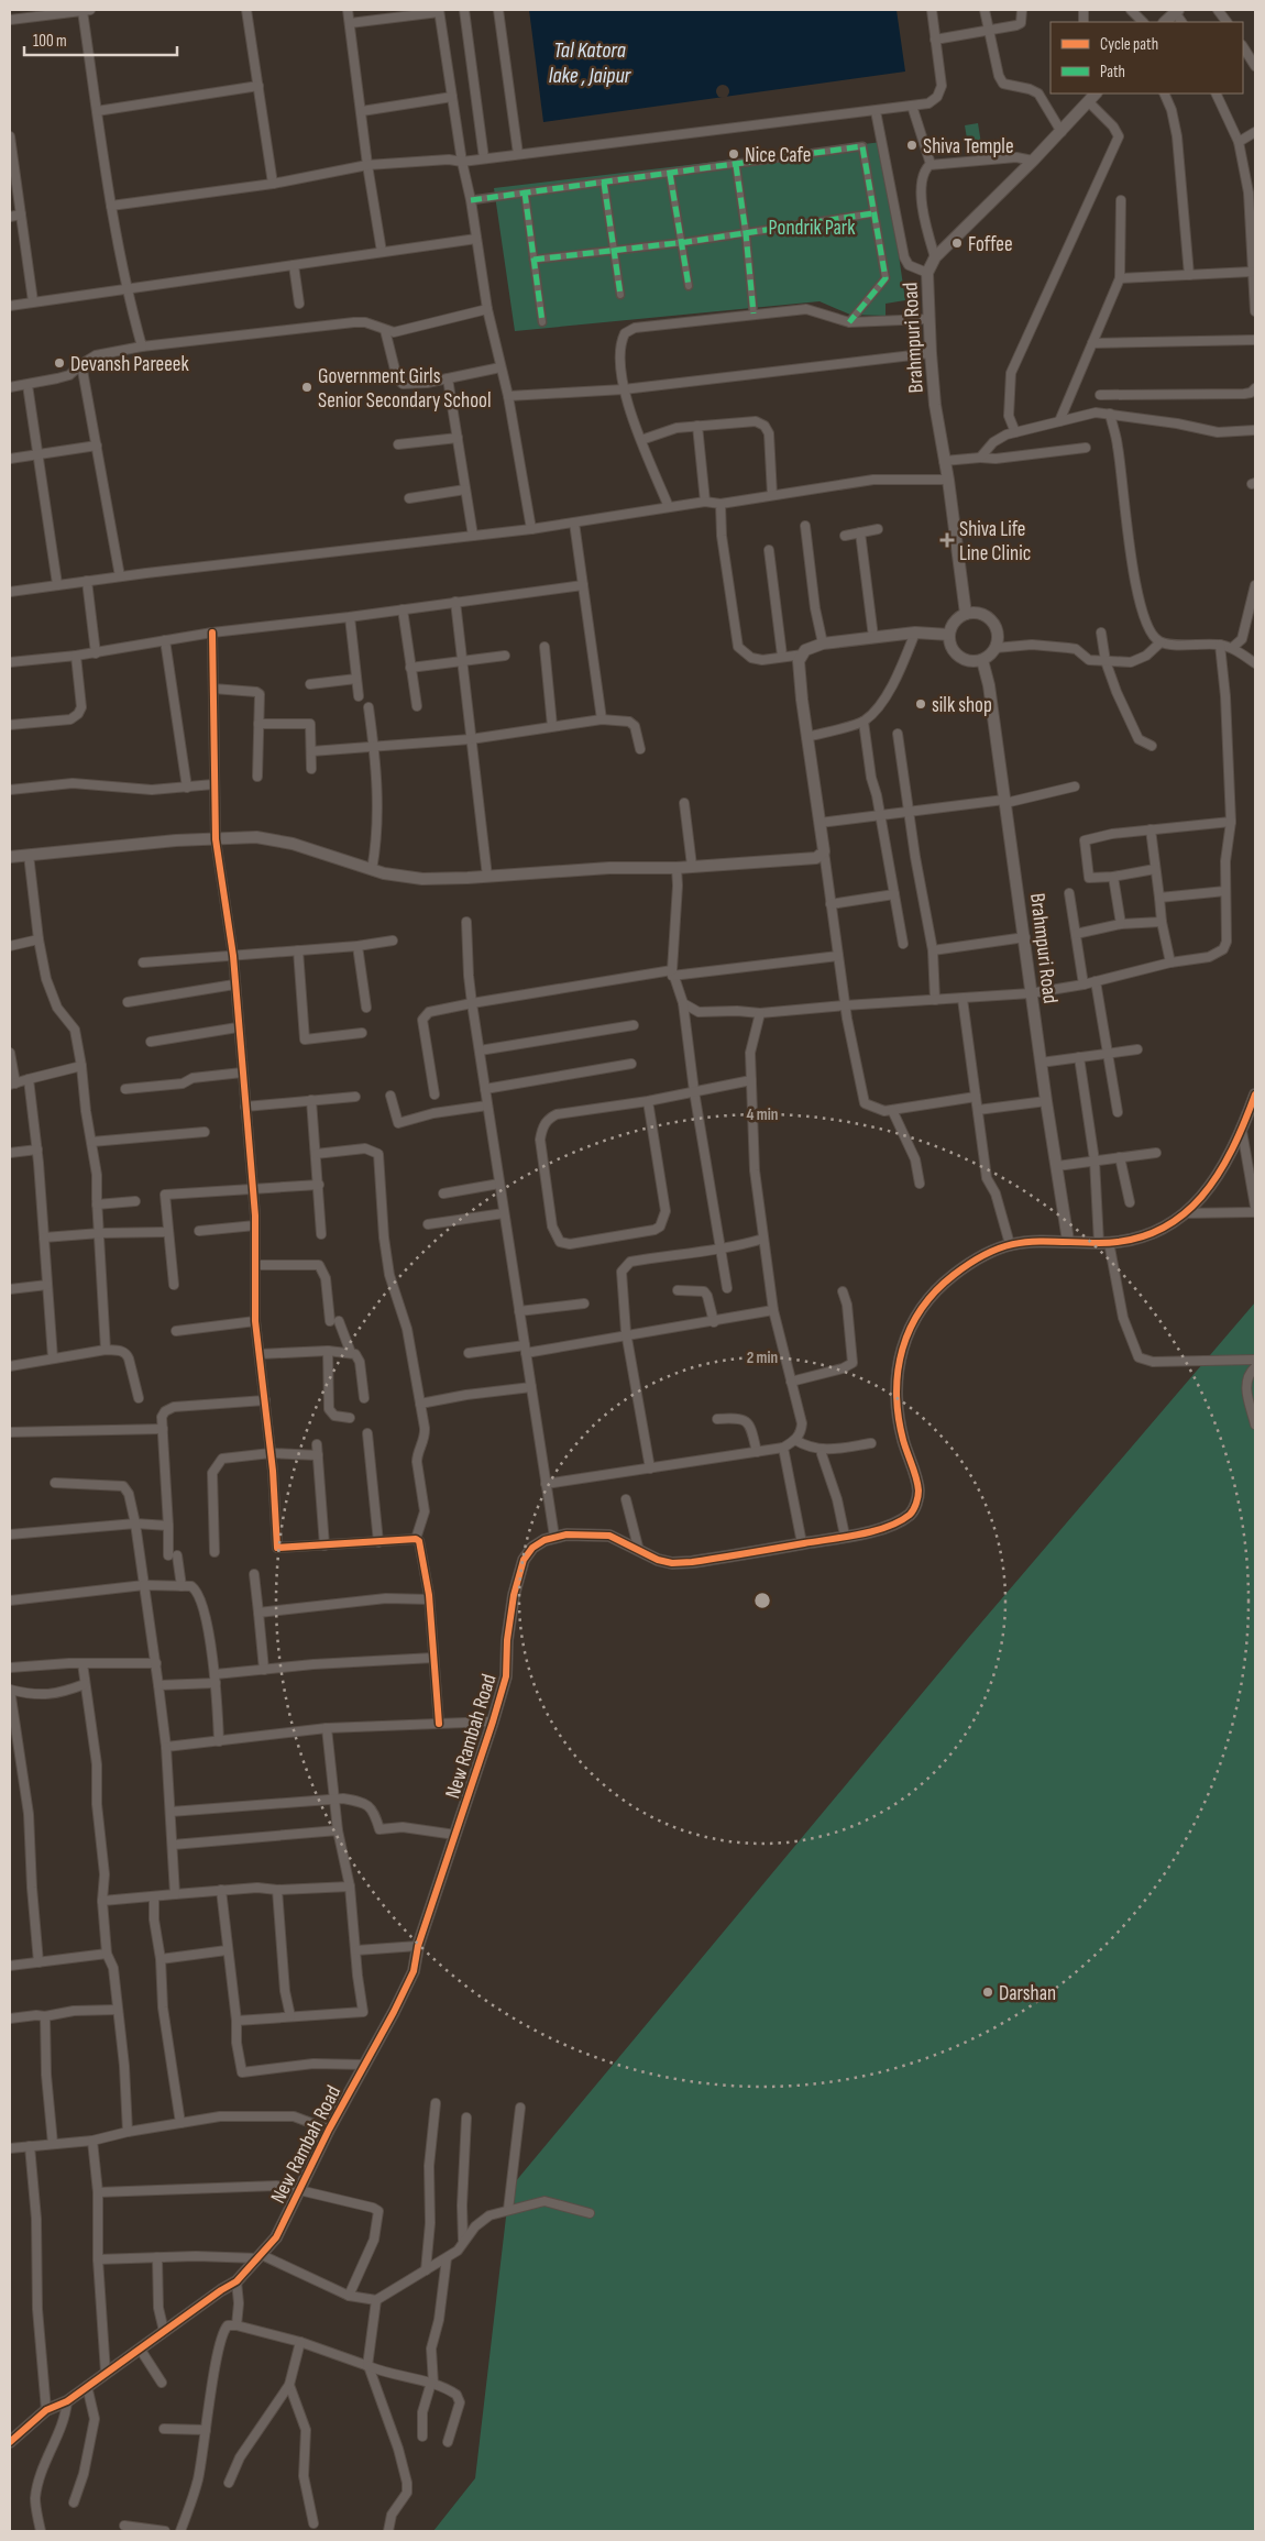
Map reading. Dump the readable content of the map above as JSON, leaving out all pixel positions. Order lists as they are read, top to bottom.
{
  "streets": {
    "street": ["Brahmpuri Road", "New Rambah Road"]
  },
  "crossings": [
    ["Brahmpuri Road", "New Rambah Road"]
  ],
  "water": ["Tal Katora lake , Jaipur"],
  "parks": ["Pondrik Park"],
  "places": {
    "other": [
      "Shiva Temple",
      "Nice Cafe",
      "Foffee",
      "Devansh Pareeek",
      "Government Girls Senior Secondary School",
      "silk shop",
      "Darshan"
    ],
    "health": ["Shiva Life Line Clinic"]
  },
  "legend": ["Cycle path", "Path"],
  "scale_bar": "100 m",
  "rings": ["4 min", "2 min"]
}
